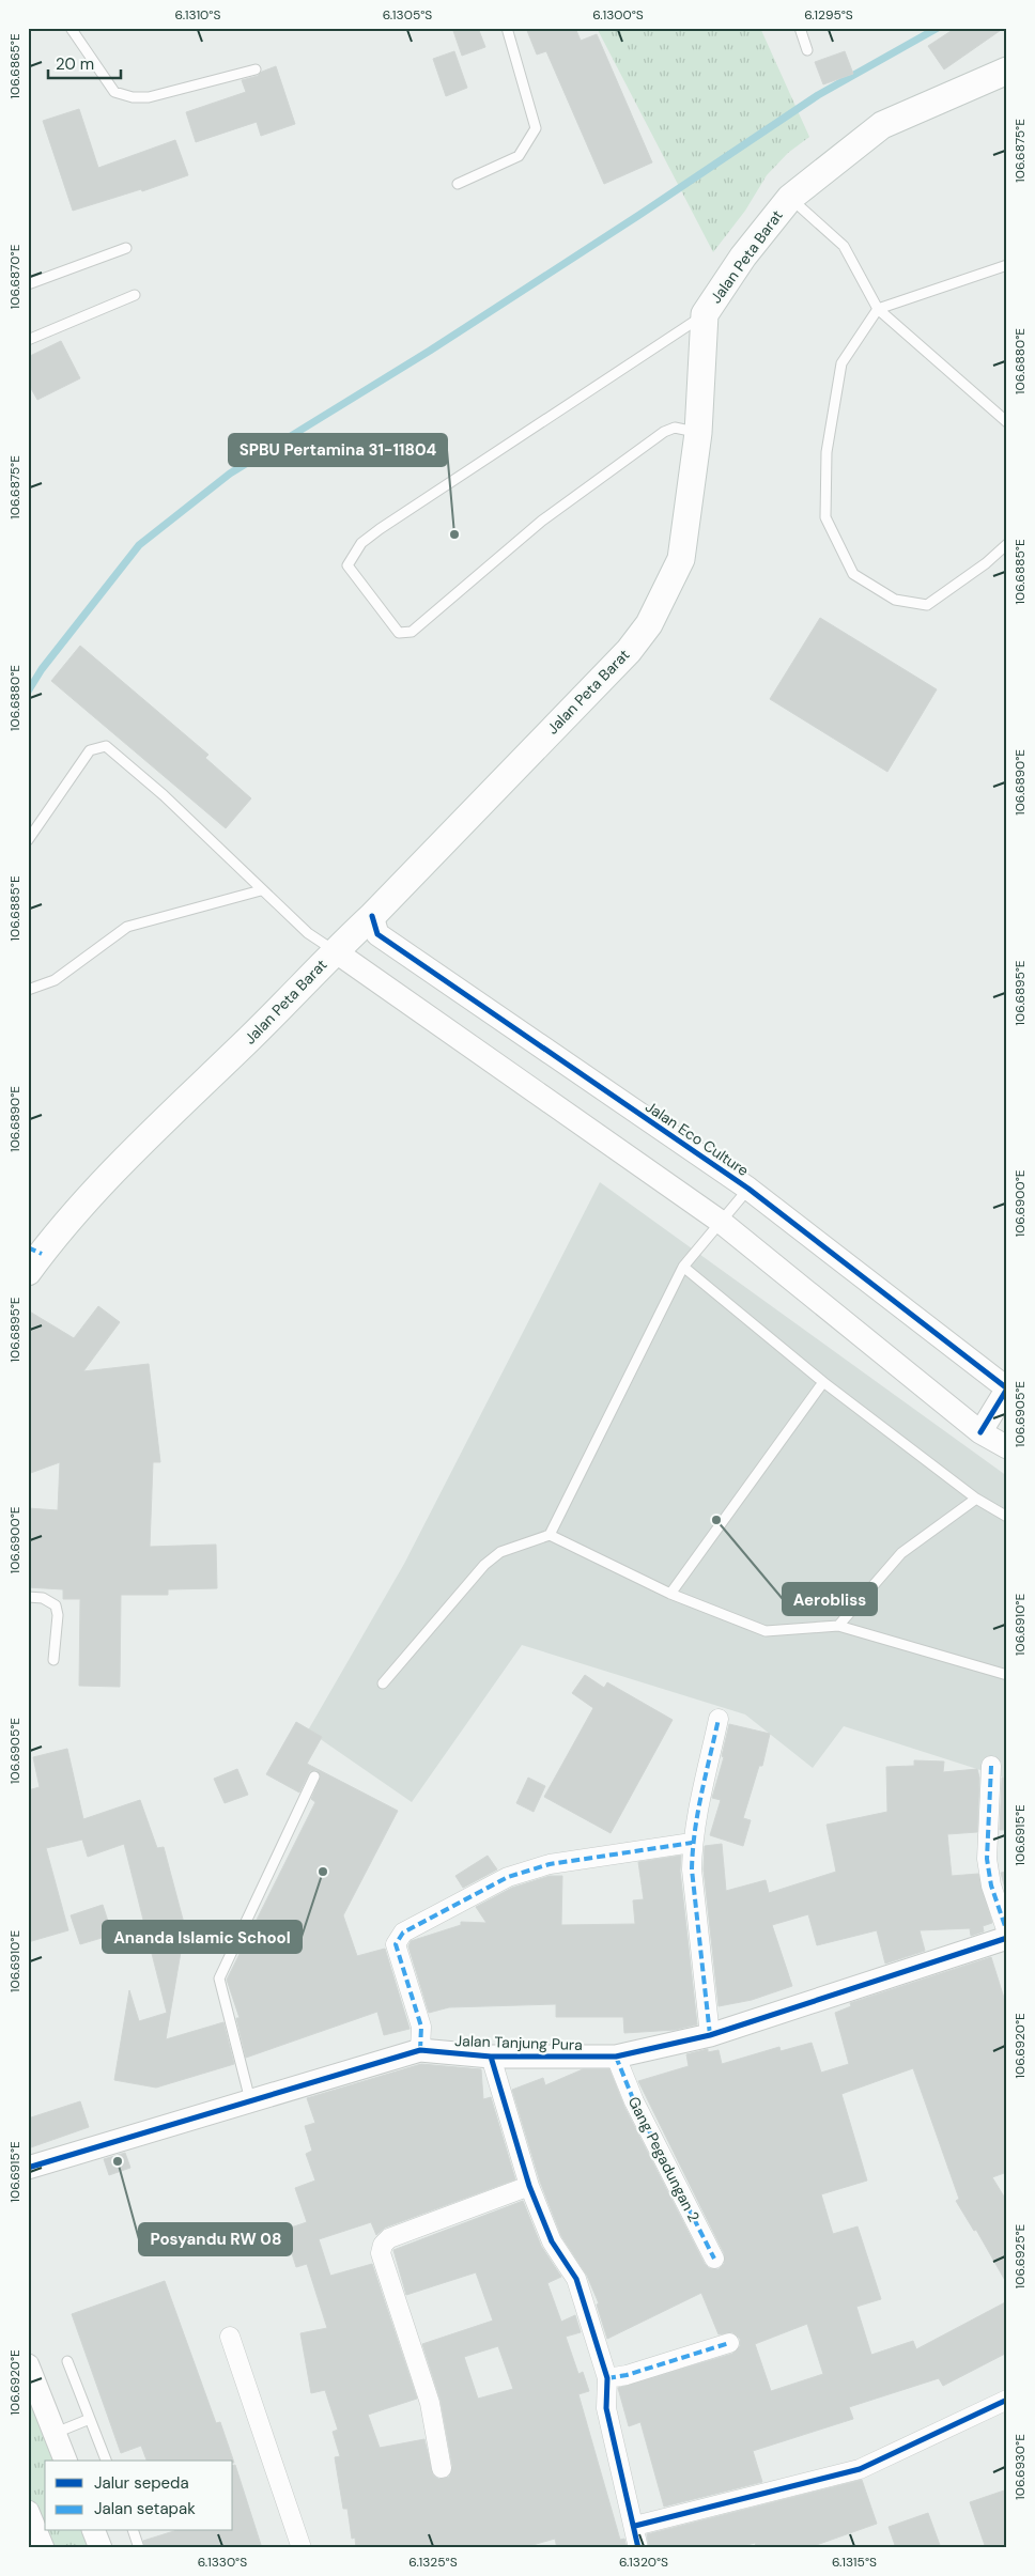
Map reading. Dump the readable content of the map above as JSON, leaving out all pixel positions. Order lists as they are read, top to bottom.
{
  "streets": {
    "main road": ["Jalan Peta Barat"],
    "street": ["Jalan Eco Culture", "Jalan Tanjung Pura", "Gang Pegadungan 2"]
  },
  "crossings": [
    ["Jalan Peta Barat", "Jalan Eco Culture"],
    ["Jalan Tanjung Pura", "Gang Pegadungan 2"]
  ],
  "places": [
    "SPBU Pertamina 31-11804",
    "Aerobliss",
    "Ananda Islamic School",
    "Posyandu RW 08"
  ],
  "legend": ["Jalur sepeda", "Jalan setapak"],
  "scale_bar": "20 m",
  "coordinates": [
    "6.1310°S",
    "6.1305°S",
    "6.1300°S",
    "6.1295°S",
    "106.6865°E",
    "106.6875°E",
    "106.6870°E",
    "106.6880°E",
    "106.6885°E",
    "106.6890°E",
    "106.6895°E",
    "106.6900°E",
    "106.6905°E",
    "106.6910°E",
    "106.6915°E",
    "106.6920°E",
    "106.6925°E",
    "106.6930°E",
    "6.1330°S",
    "6.1325°S",
    "6.1320°S",
    "6.1315°S"
  ]
}
